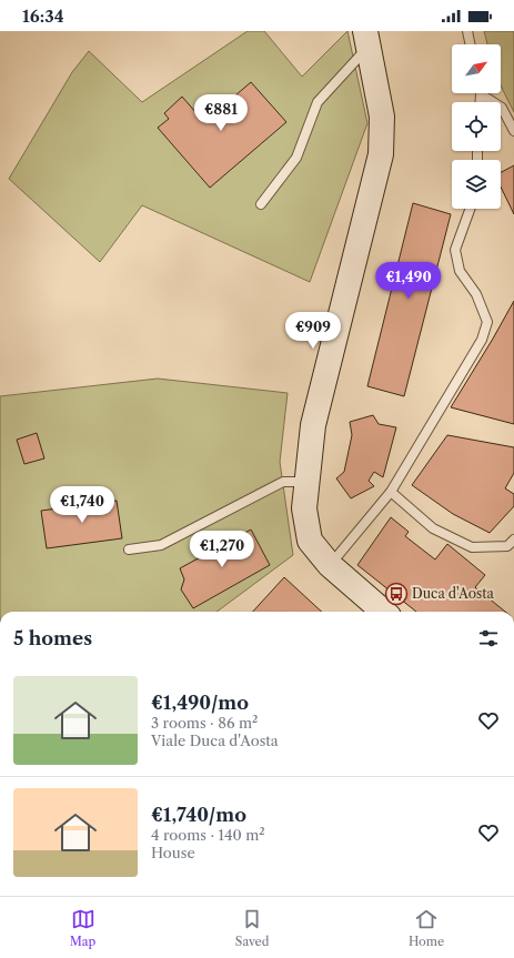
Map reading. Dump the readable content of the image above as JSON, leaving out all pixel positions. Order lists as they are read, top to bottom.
{
  "places": {
    "bus stop": ["Duca d'Aosta"]
  },
  "north": "top right",
  "page": {
    "status": "16:34",
    "price": [
      "€881",
      "€1,490",
      "€909",
      "€1,740",
      "€1,270"
    ],
    "heading": "5 homes",
    "list": [
      {
        "name": "€1,490/mo",
        "note": "3 rooms · 86 m² · Viale Duca d'Aosta"
      },
      {
        "name": "€1,740/mo",
        "note": "4 rooms · 140 m² · House"
      }
    ],
    "tabs": ["Map", "Saved", "Home"]
  }
}
